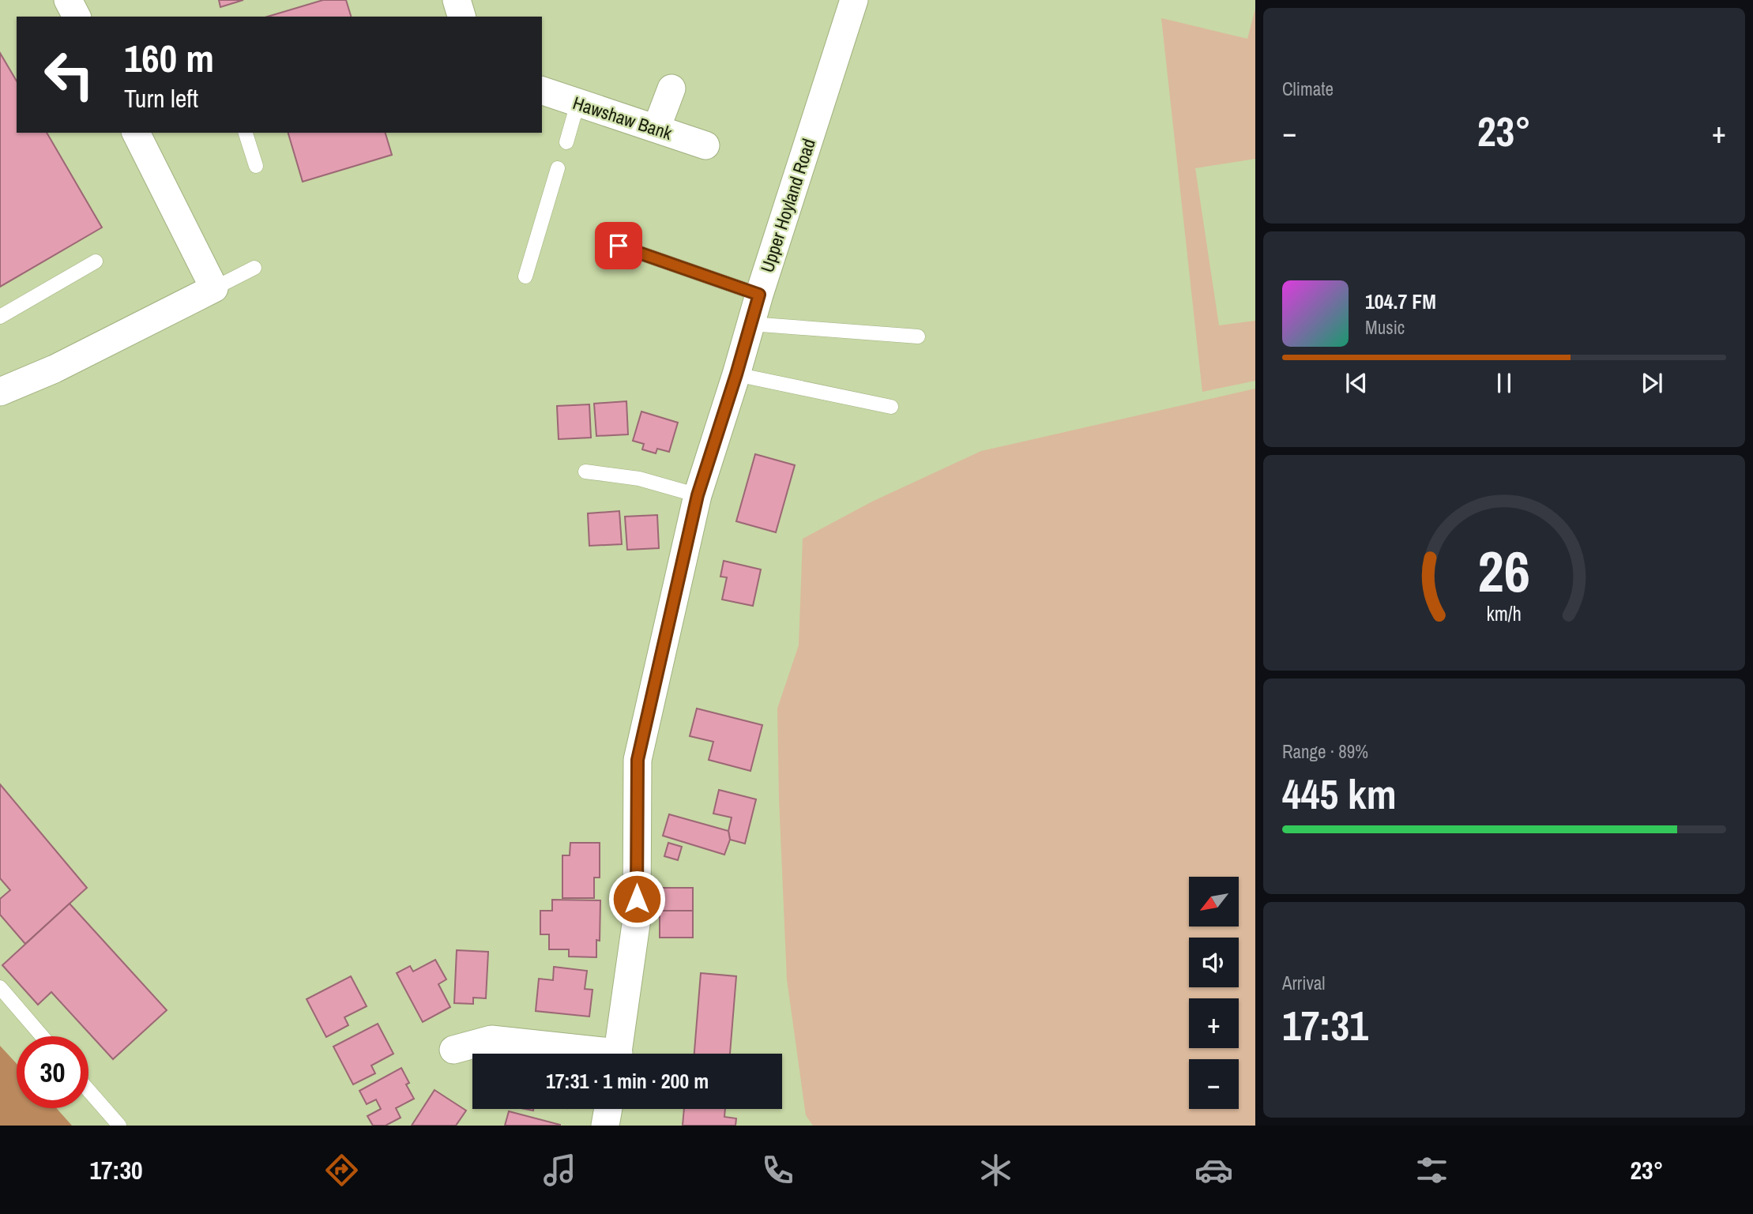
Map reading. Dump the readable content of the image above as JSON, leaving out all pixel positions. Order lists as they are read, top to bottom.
{
  "streets": {
    "street": ["Hawshaw Bank", "Upper Hoyland Road"]
  },
  "north": "bottom left",
  "page": {
    "tile": [
      "Climate",
      ["Range · 89%", "445 km"],
      ["Arrival", "17:31"]
    ],
    "turn": ["160 m", "Turn left"],
    "heat": ["−", "23°", "+"],
    "song": ["104.7 FM", "Music"],
    "map_buttons": ["+", "−"],
    "limit": "30",
    "trip": "17:31 · 1 min · 200 m",
    "tabs": ["17:30", "23°"],
    "gauge": ["26", "km/h"]
  }
}
